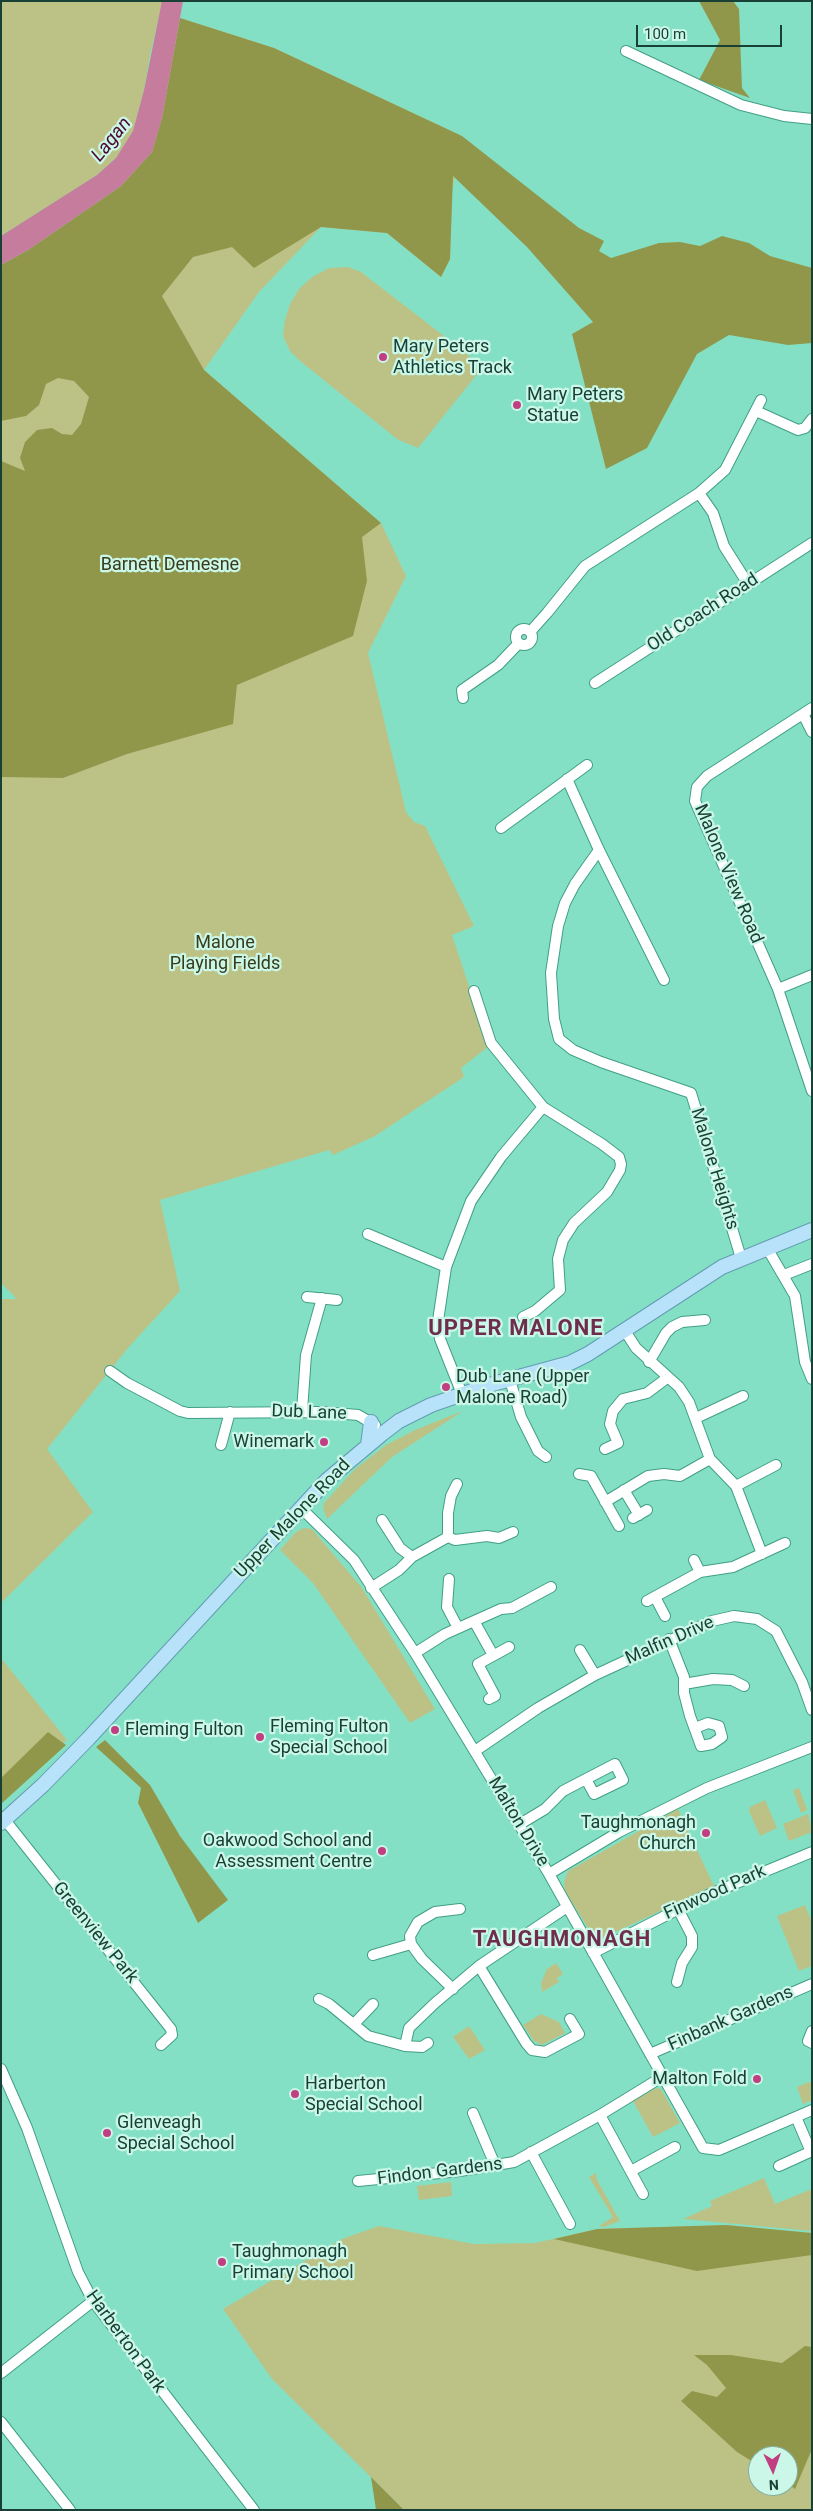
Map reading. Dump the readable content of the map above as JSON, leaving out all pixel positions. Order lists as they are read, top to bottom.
{
  "streets": {
    "main road": ["Upper Malone Road"],
    "street": [
      "Old Coach Road",
      "Malone View Road",
      "Malone Heights",
      "Dub Lane",
      "Malfin Drive",
      "Malton Drive",
      "Finwood Park",
      "Greenview Park",
      "Finbank Gardens",
      "Findon Gardens",
      "Harberton Park"
    ]
  },
  "crossings": [
    ["Malone Heights", "Upper Malone Road"],
    ["Dub Lane", "Upper Malone Road"],
    ["Upper Malone Road", "Malton Drive"],
    ["Upper Malone Road", "Greenview Park"],
    ["Malfin Drive", "Malton Drive"],
    ["Malton Drive", "Finwood Park"],
    ["Malton Drive", "Finbank Gardens"],
    ["Malton Drive", "Findon Gardens"]
  ],
  "districts": ["UPPER MALONE", "TAUGHMONAGH"],
  "water": ["Lagan"],
  "parks": ["Barnett Demesne", "Malone Playing Fields"],
  "places": [
    "Mary Peters Athletics Track",
    "Mary Peters Statue",
    "Dub Lane (Upper Malone Road)",
    "Winemark",
    "Fleming Fulton",
    "Fleming Fulton Special School",
    "Taughmonagh Church",
    "Oakwood School and Assessment Centre",
    "Malton Fold",
    "Harberton Special School",
    "Glenveagh Special School",
    "Taughmonagh Primary School"
  ],
  "scale_bar": "100 m",
  "north": "bottom"
}
